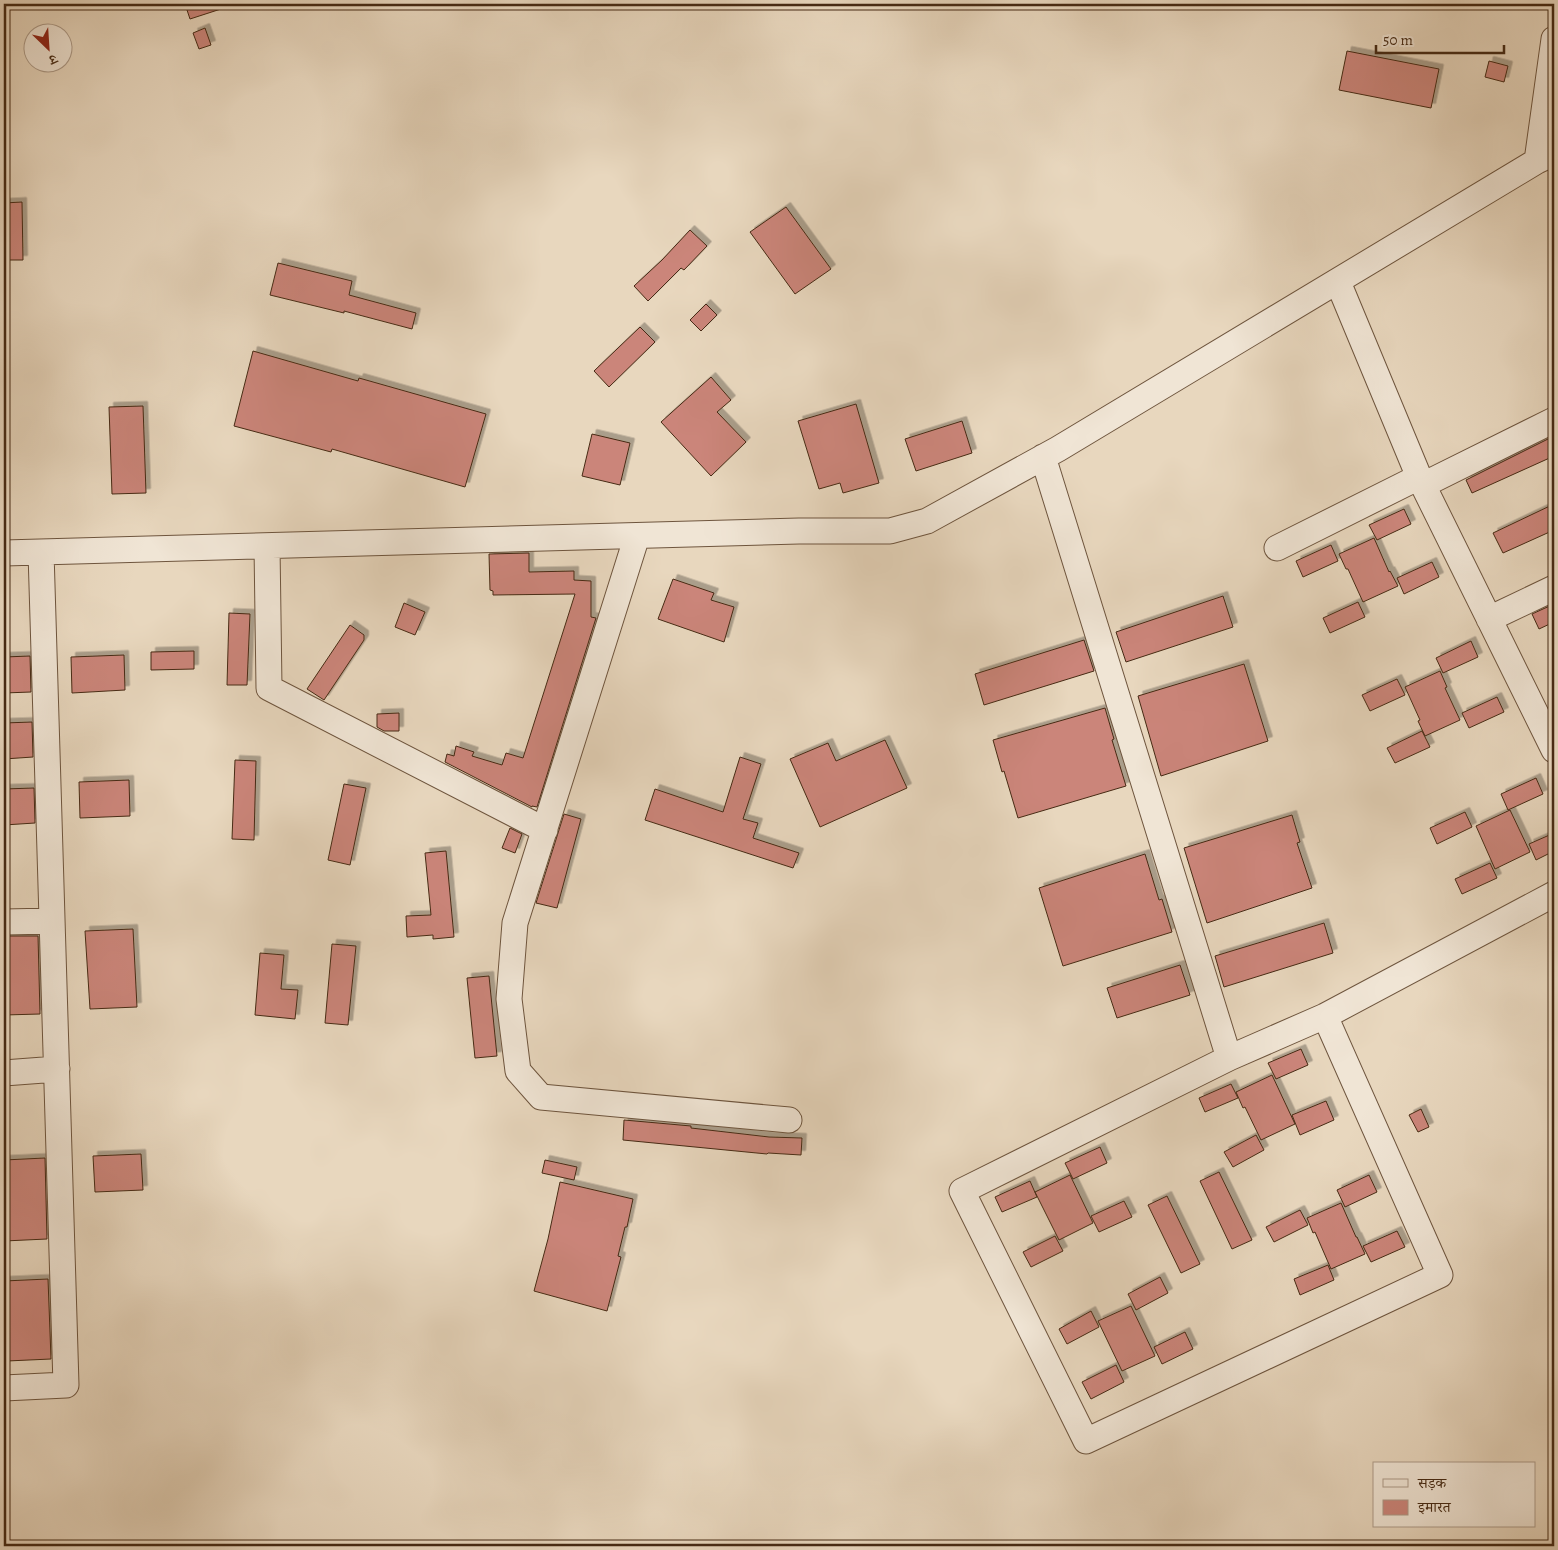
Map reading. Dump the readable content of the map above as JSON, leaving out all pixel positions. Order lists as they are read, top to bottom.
{
  "legend": ["सड़क", "इमारत"],
  "scale_bar": "50 m",
  "north": "bottom right"
}
